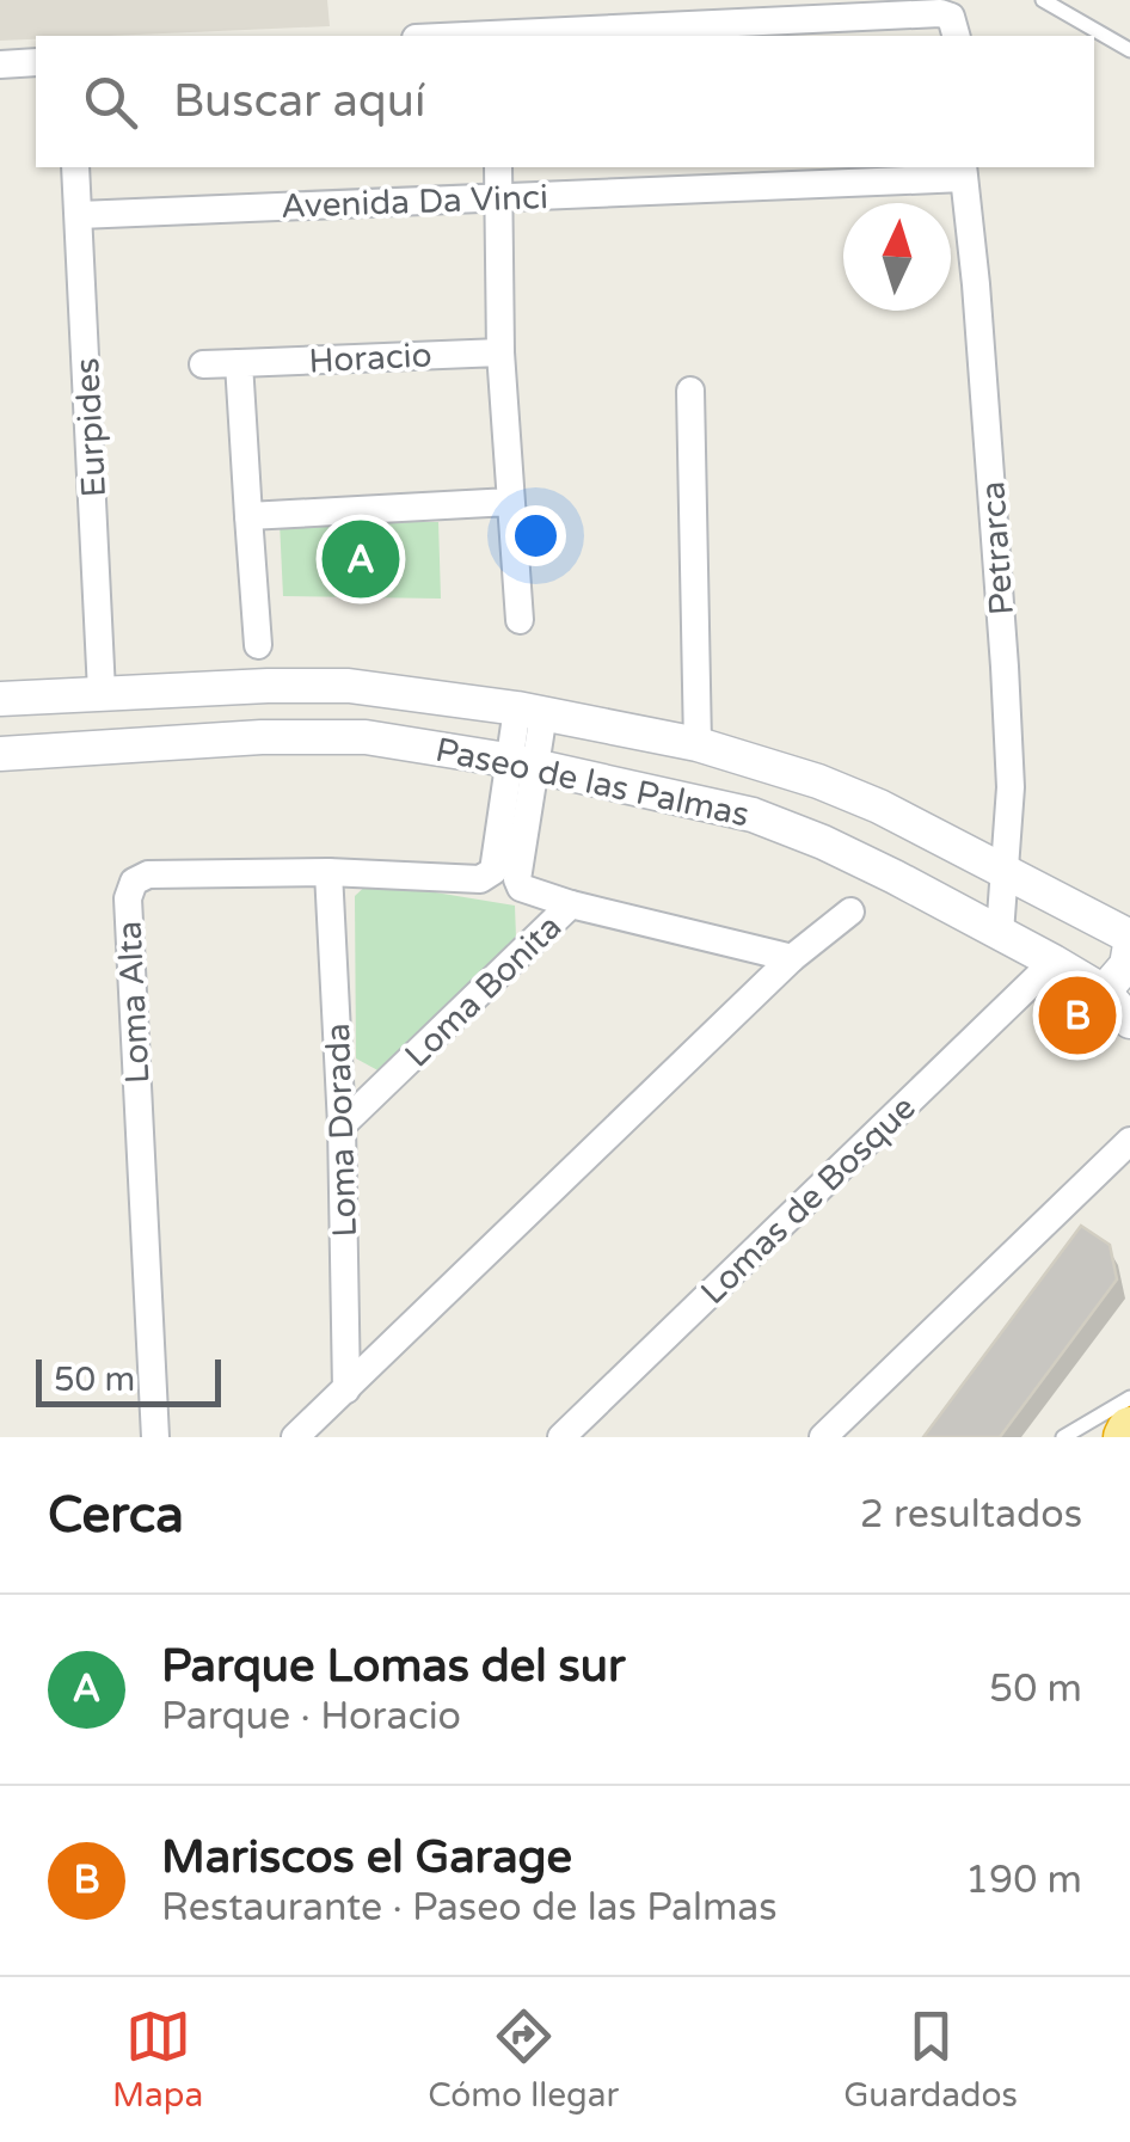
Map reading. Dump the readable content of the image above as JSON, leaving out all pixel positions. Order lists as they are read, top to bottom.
{
  "streets": {
    "street": [
      "Avenida Da Vinci",
      "Horacio",
      "Eurpides",
      "Petrarca",
      "Paseo de las Palmas",
      "Loma Bonita",
      "Loma Alta",
      "Loma Dorada",
      "Lomas de Bosque"
    ]
  },
  "crossings": [
    ["Avenida Da Vinci", "Eurpides"],
    ["Avenida Da Vinci", "Petrarca"],
    ["Eurpides", "Paseo de las Palmas"],
    ["Petrarca", "Paseo de las Palmas"],
    ["Paseo de las Palmas", "Loma Alta"],
    ["Paseo de las Palmas", "Lomas de Bosque"],
    ["Loma Bonita", "Loma Alta"],
    ["Loma Bonita", "Loma Dorada"],
    ["Loma Alta", "Loma Dorada"]
  ],
  "scale_bar": "50 m",
  "north": "top",
  "page": {
    "search": "Buscar aquí",
    "pins": ["A", "B"],
    "scale": "50 m",
    "heading": ["Cerca", "2 resultados"],
    "list": [
      {
        "mark": "A",
        "name": "Parque Lomas del sur",
        "note": "Parque · Horacio",
        "value": "50 m"
      },
      {
        "mark": "B",
        "name": "Mariscos el Garage",
        "note": "Restaurante · Paseo de las Palmas",
        "value": "190 m"
      }
    ],
    "nav": ["Mapa", "Cómo llegar", "Guardados"]
  }
}
